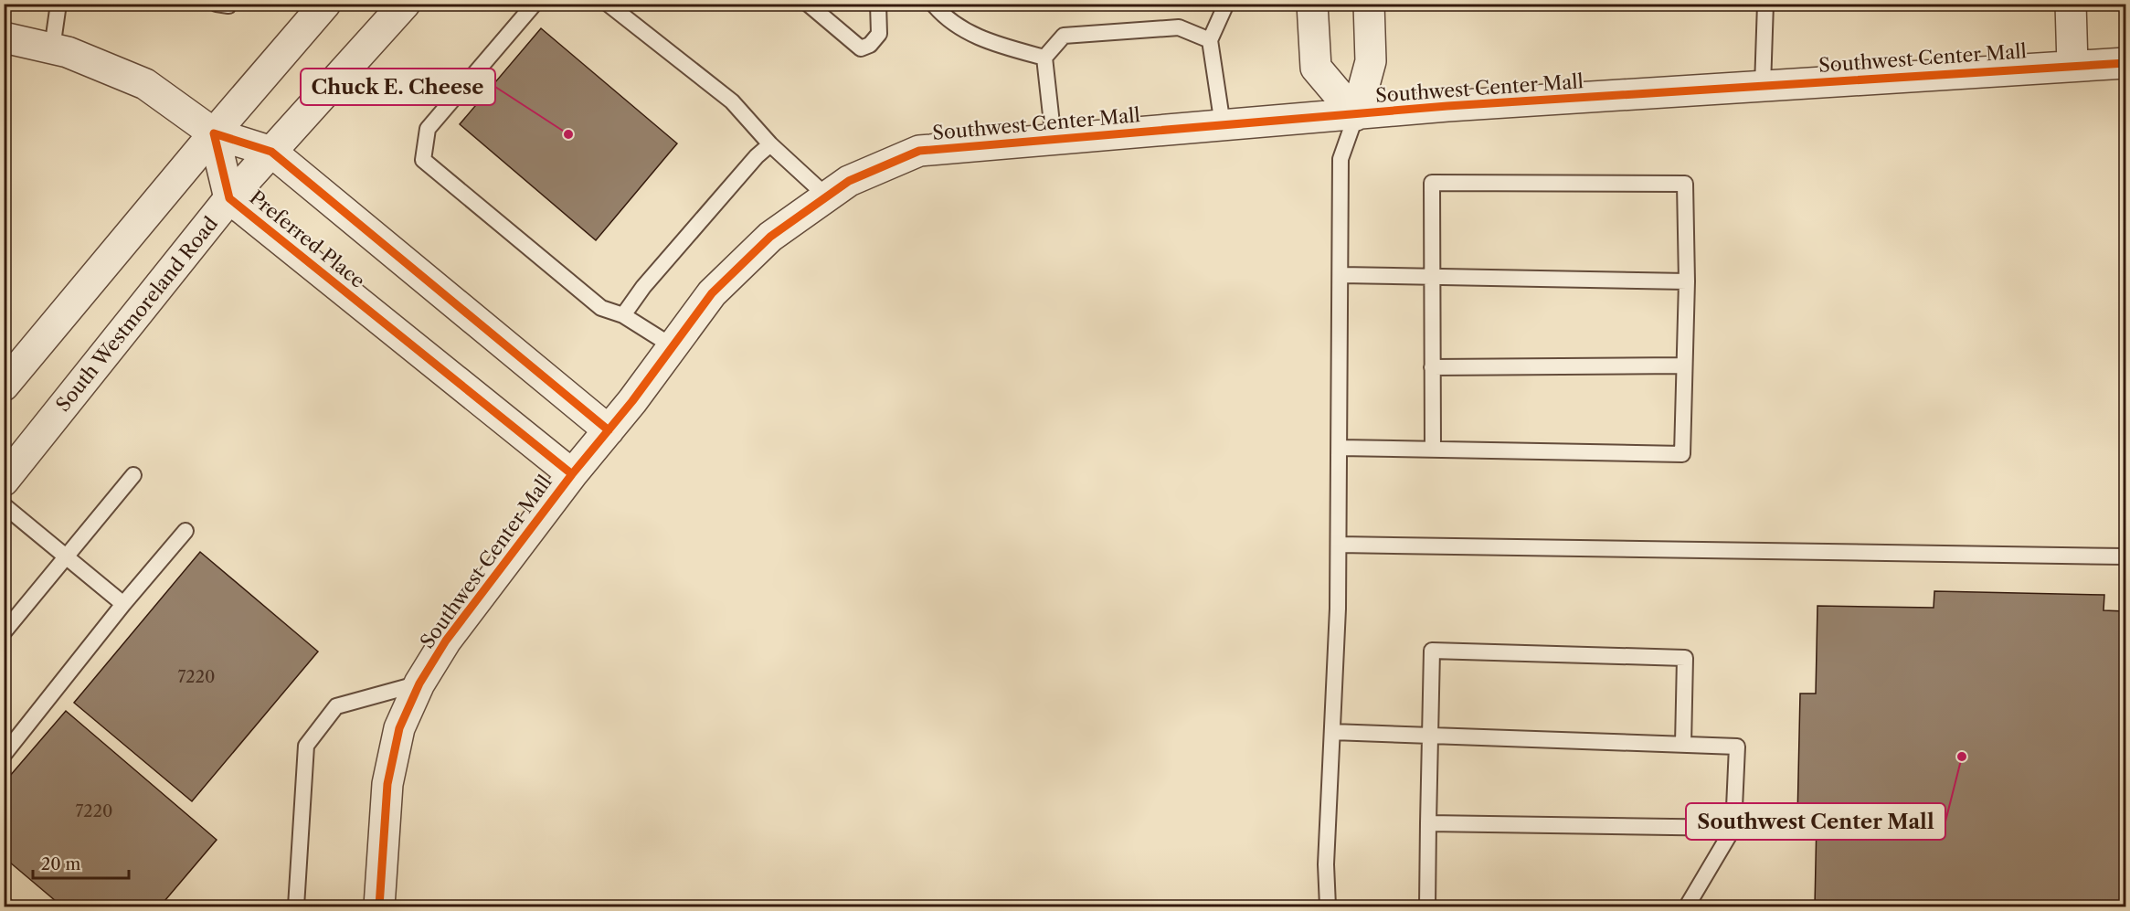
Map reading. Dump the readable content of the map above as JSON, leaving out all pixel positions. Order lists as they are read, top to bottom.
{
  "streets": {
    "street": ["Southwest Center Mall", "Preferred Place", "South Westmoreland Road"]
  },
  "crossings": [
    ["Southwest Center Mall", "Preferred Place"],
    ["Preferred Place", "South Westmoreland Road"]
  ],
  "places": ["Chuck E. Cheese", "Southwest Center Mall"],
  "house_numbers": ["7220", "7220"],
  "scale_bar": "20 m"
}
